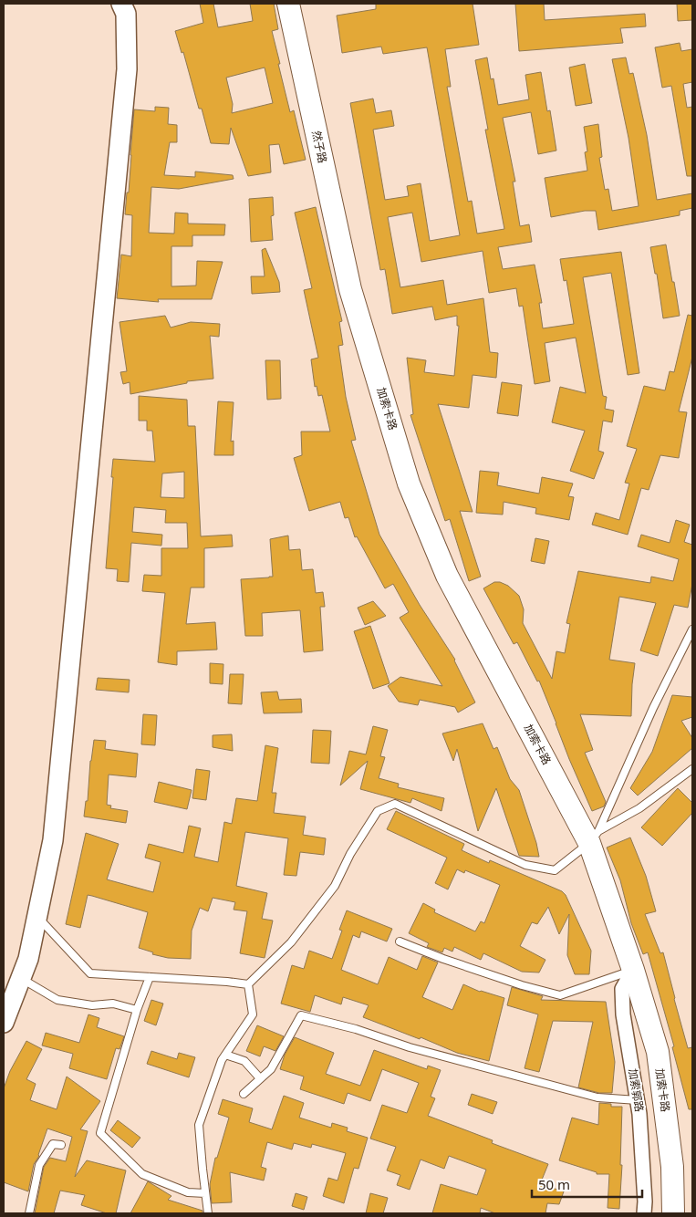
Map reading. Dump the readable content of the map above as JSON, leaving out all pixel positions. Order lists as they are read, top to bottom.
{
  "streets": {
    "main road": ["然子路", "加索卡路"],
    "street": ["加索郭路"]
  },
  "crossings": [
    ["然子路", "加索卡路"],
    ["加索卡路", "加索郭路"]
  ],
  "scale_bar": "50 m"
}
